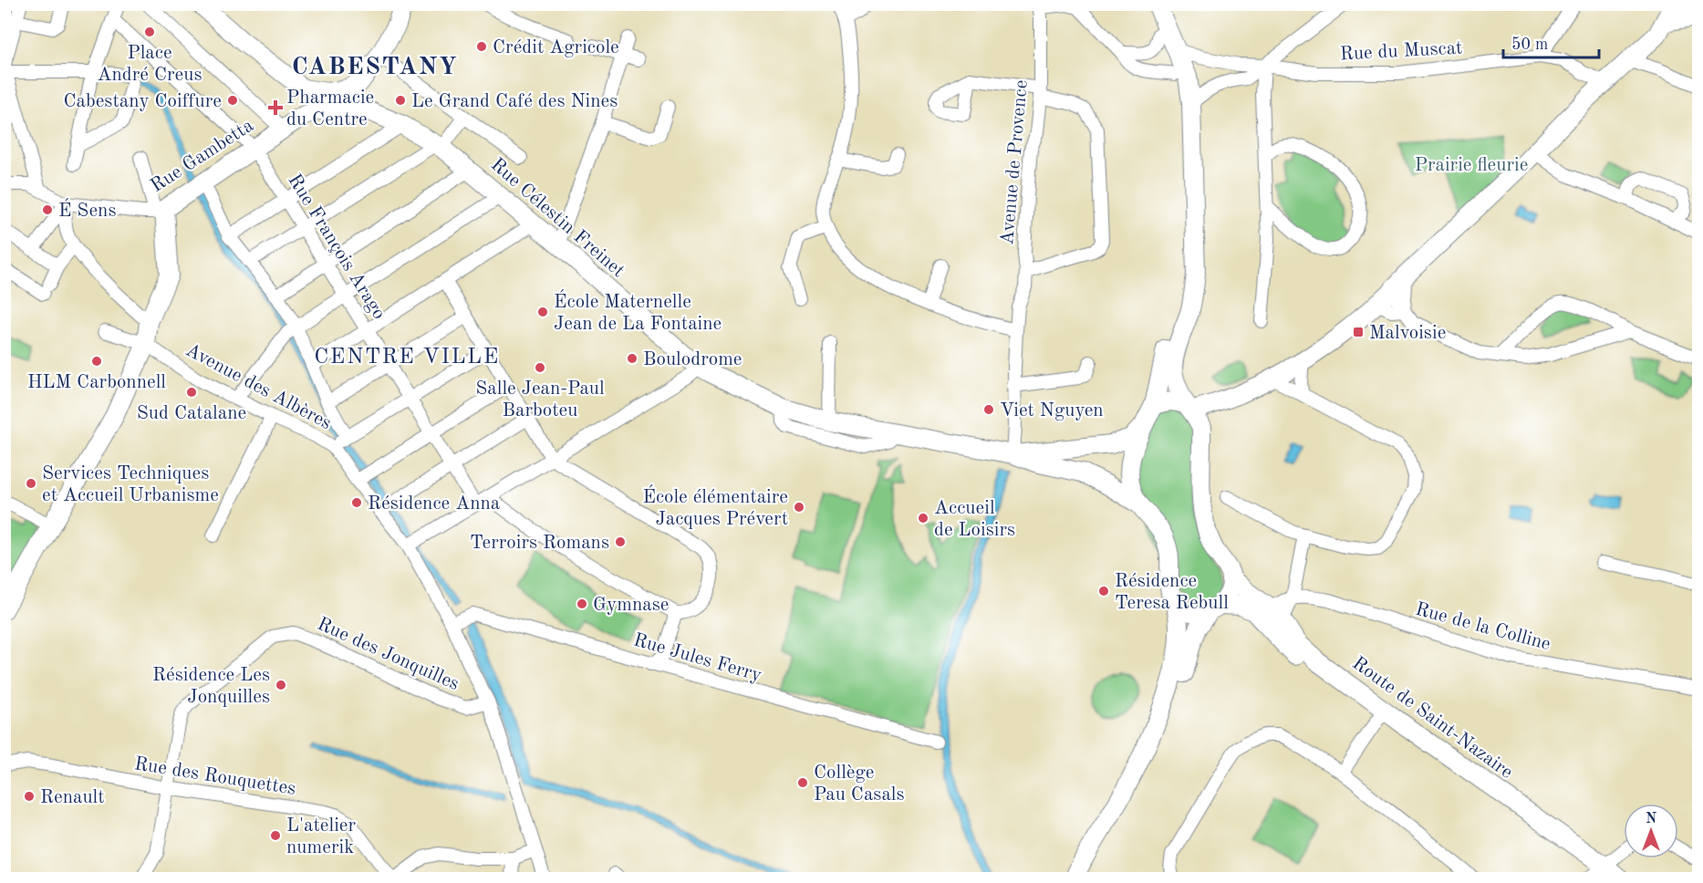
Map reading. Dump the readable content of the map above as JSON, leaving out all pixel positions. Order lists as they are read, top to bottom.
{
  "streets": {
    "street": [
      "Rue du Muscat",
      "Rue Gambetta",
      "Avenue de Provence",
      "Rue Célestin Freinet",
      "Rue François Arago",
      "Avenue des Albères",
      "Rue de la Colline",
      "Rue des Jonquilles",
      "Rue Jules Ferry",
      "Route de Saint-Nazaire",
      "Rue des Rouquettes"
    ]
  },
  "crossings": [
    ["Rue Gambetta", "Rue Célestin Freinet"],
    ["Rue Gambetta", "Rue François Arago"],
    ["Avenue de Provence", "Rue Célestin Freinet"],
    ["Avenue des Albères", "Rue des Jonquilles"],
    ["Avenue des Albères", "Rue Jules Ferry"],
    ["Rue des Jonquilles", "Rue des Rouquettes"]
  ],
  "districts": ["CABESTANY", "CENTRE VILLE"],
  "parks": ["Prairie fleurie"],
  "places": {
    "other": [
      "Place André Creus",
      "Crédit Agricole",
      "Cabestany Coiffure",
      "Le Grand Café des Nines",
      "É Sens",
      "École Maternelle Jean de La Fontaine",
      "Boulodrome",
      "HLM Carbonnell",
      "Salle Jean-Paul Barboteu",
      "Sud Catalane",
      "Viet Nguyen",
      "Services Techniques et Accueil Urbanisme",
      "Résidence Anna",
      "École élémentaire Jacques Prévert",
      "Accueil de Loisirs",
      "Terroirs Romans",
      "Résidence Teresa Rebull",
      "Gymnase",
      "Résidence Les Jonquilles",
      "Collège Pau Casals",
      "Renault",
      "L'atelier numerik"
    ],
    "health": ["Pharmacie du Centre"],
    "transit": ["Malvoisie"]
  },
  "scale_bar": "50 m",
  "north": "top"
}
